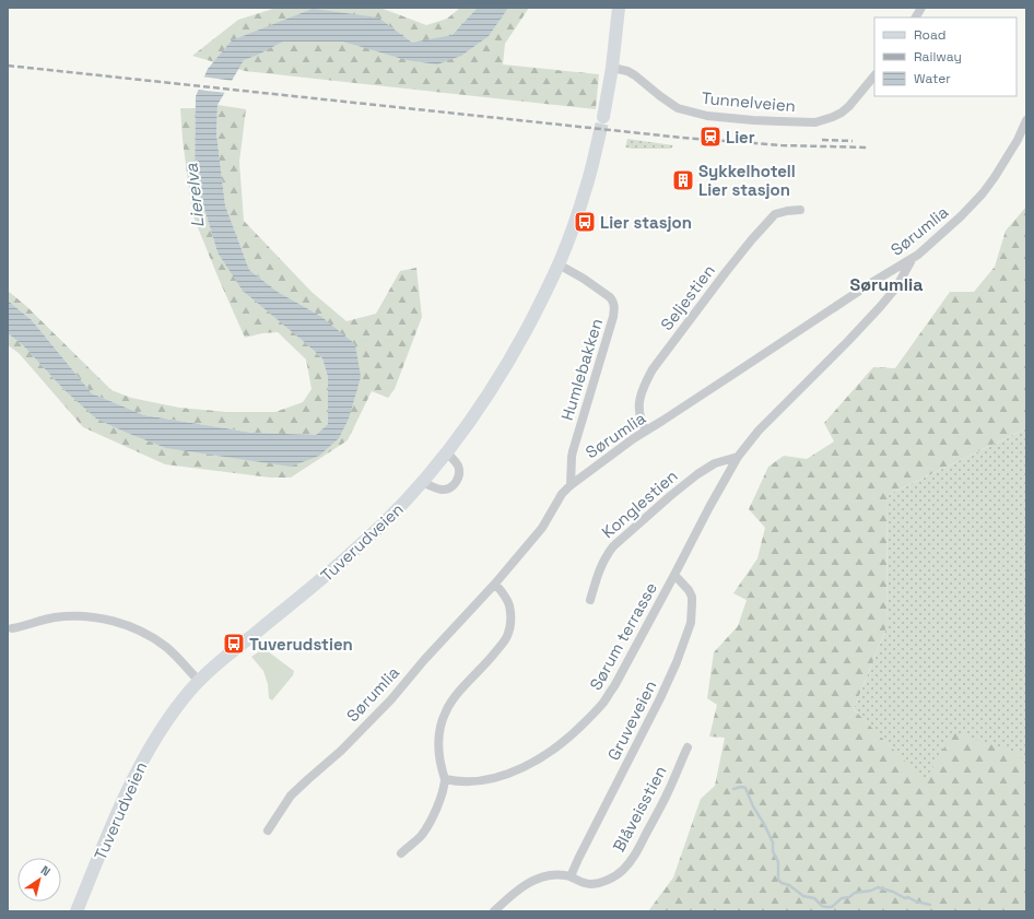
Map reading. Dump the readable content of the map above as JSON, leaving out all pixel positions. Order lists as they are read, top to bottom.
{
  "streets": {
    "main road": ["Tuverudveien"],
    "street": [
      "Tunnelveien",
      "Sørumlia",
      "Seljestien",
      "Humlebakken",
      "Konglestien",
      "Sørum terrasse",
      "Gruveveien",
      "Blåveisstien"
    ]
  },
  "crossings": [
    ["Sørumlia", "Seljestien"],
    ["Sørumlia", "Humlebakken"],
    ["Sørumlia", "Sørum terrasse"],
    ["Humlebakken", "Tuverudveien"],
    ["Konglestien", "Sørum terrasse"],
    ["Sørum terrasse", "Gruveveien"],
    ["Gruveveien", "Blåveisstien"]
  ],
  "districts": ["Sørumlia"],
  "water": ["Lierelva"],
  "places": {
    "station": ["Lier"],
    "building": ["Sykkelhotell Lier stasjon"],
    "bus stop": ["Lier stasjon", "Tuverudstien"]
  },
  "legend": ["Road", "Railway", "Water"],
  "north": "top right"
}
